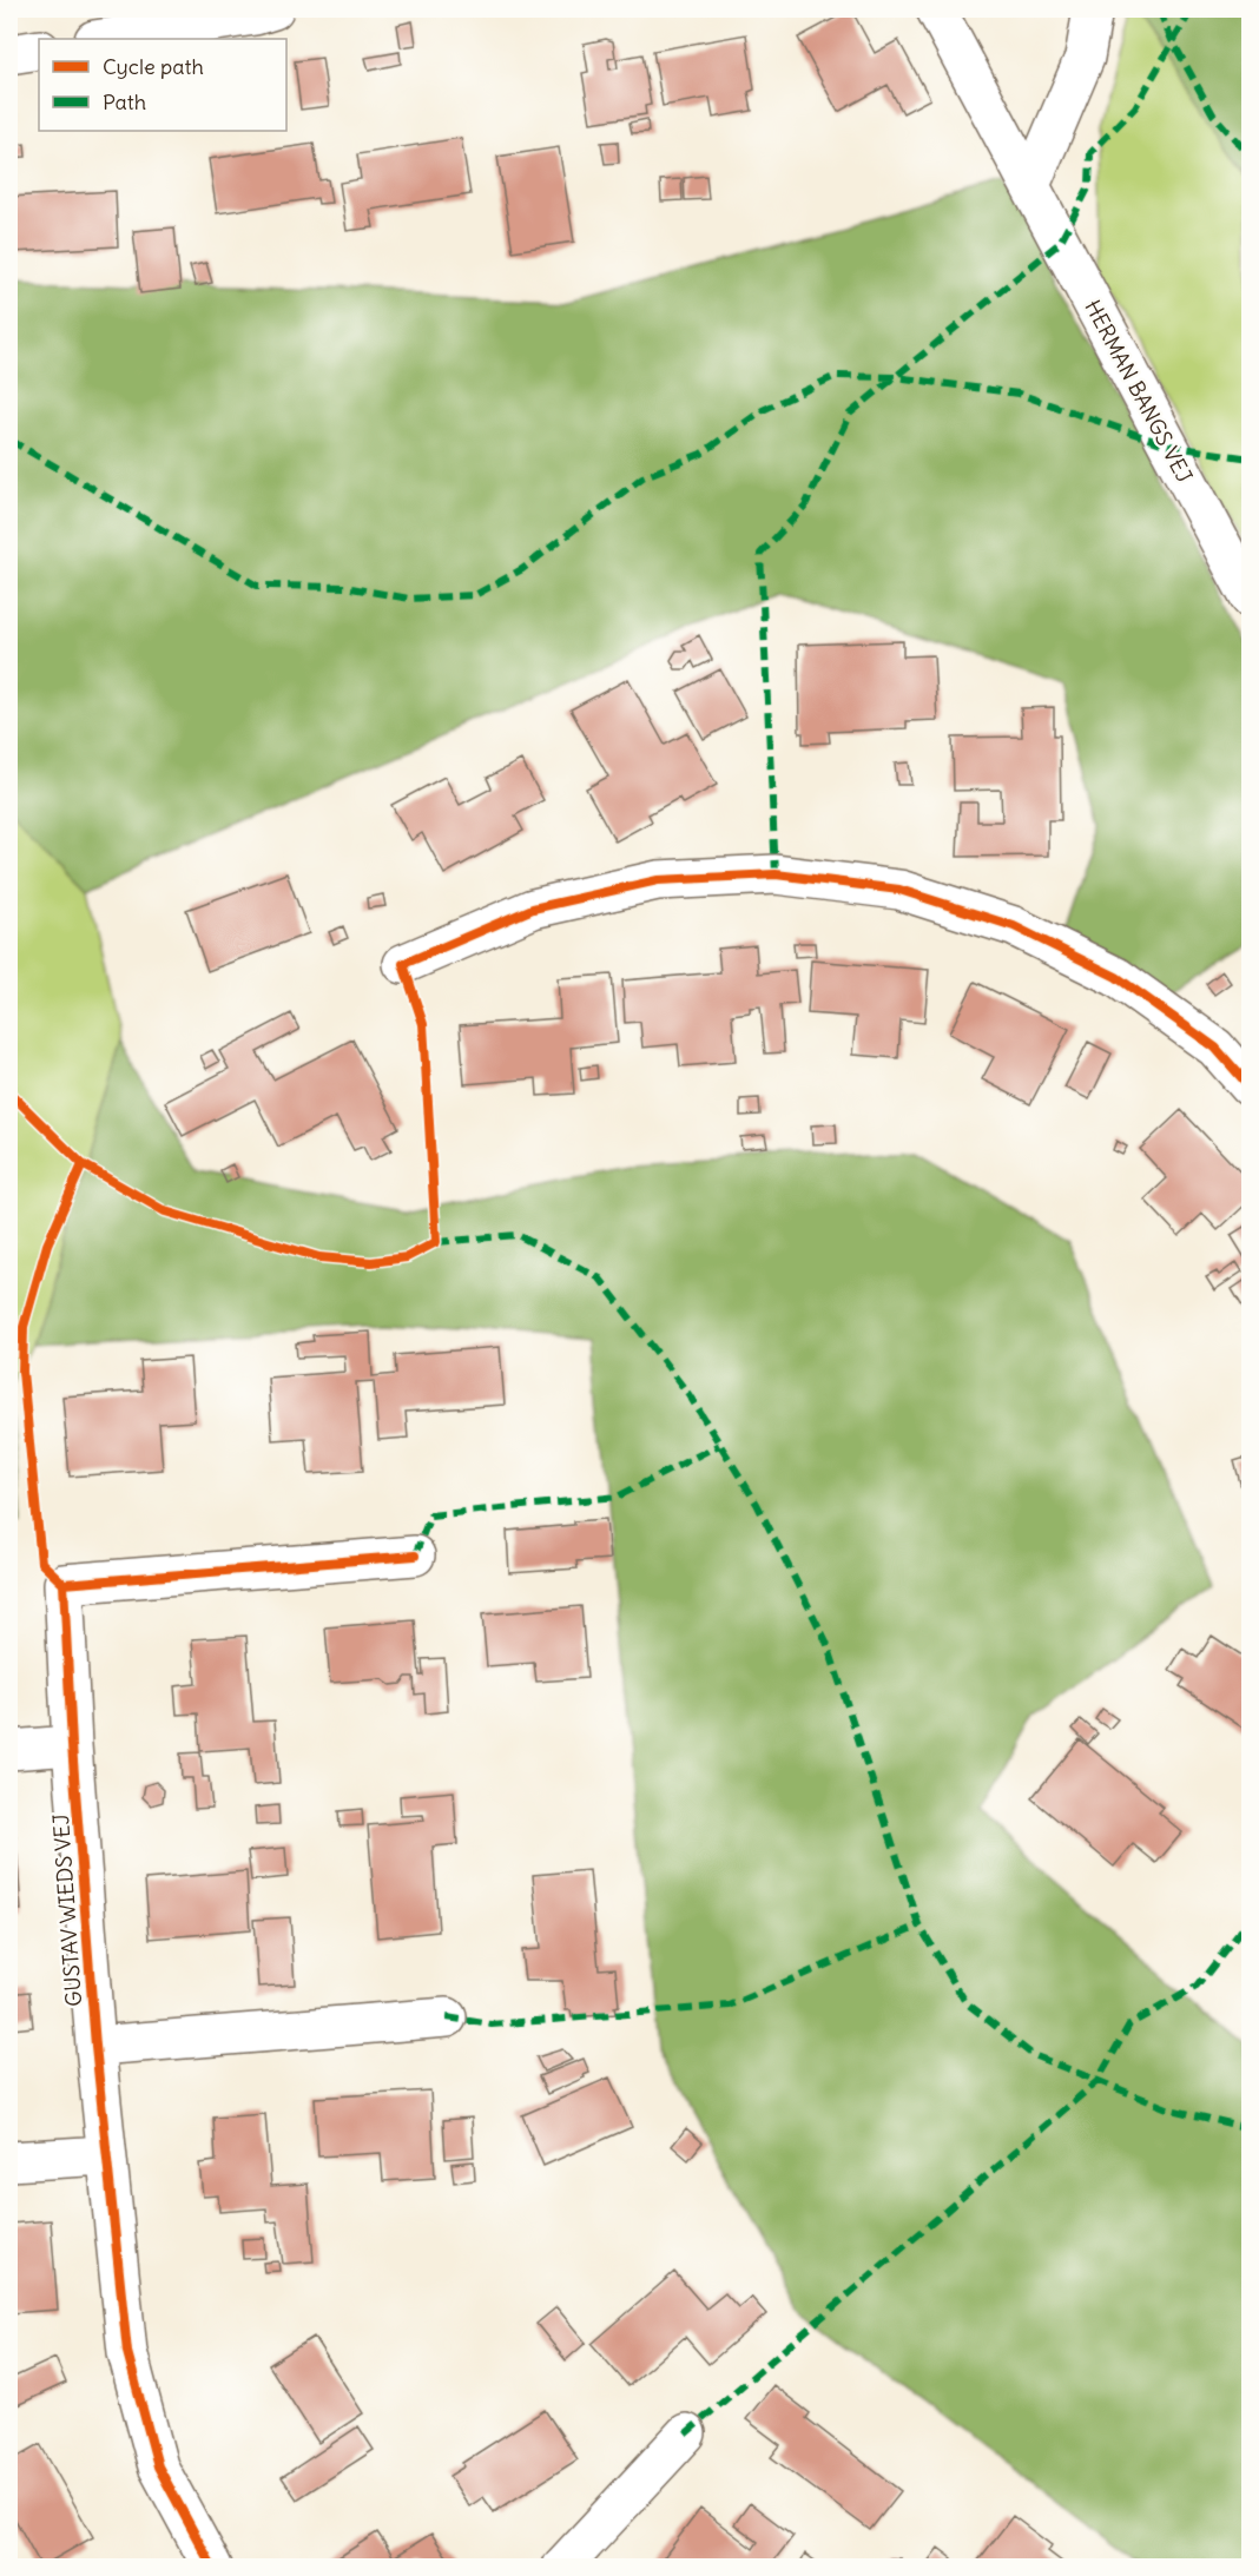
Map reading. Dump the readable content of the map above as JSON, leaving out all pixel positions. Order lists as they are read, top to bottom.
{
  "streets": {
    "street": ["HERMAN BANGS VEJ", "GUSTAV WIEDS VEJ"]
  },
  "legend": ["Cycle path", "Path"]
}
